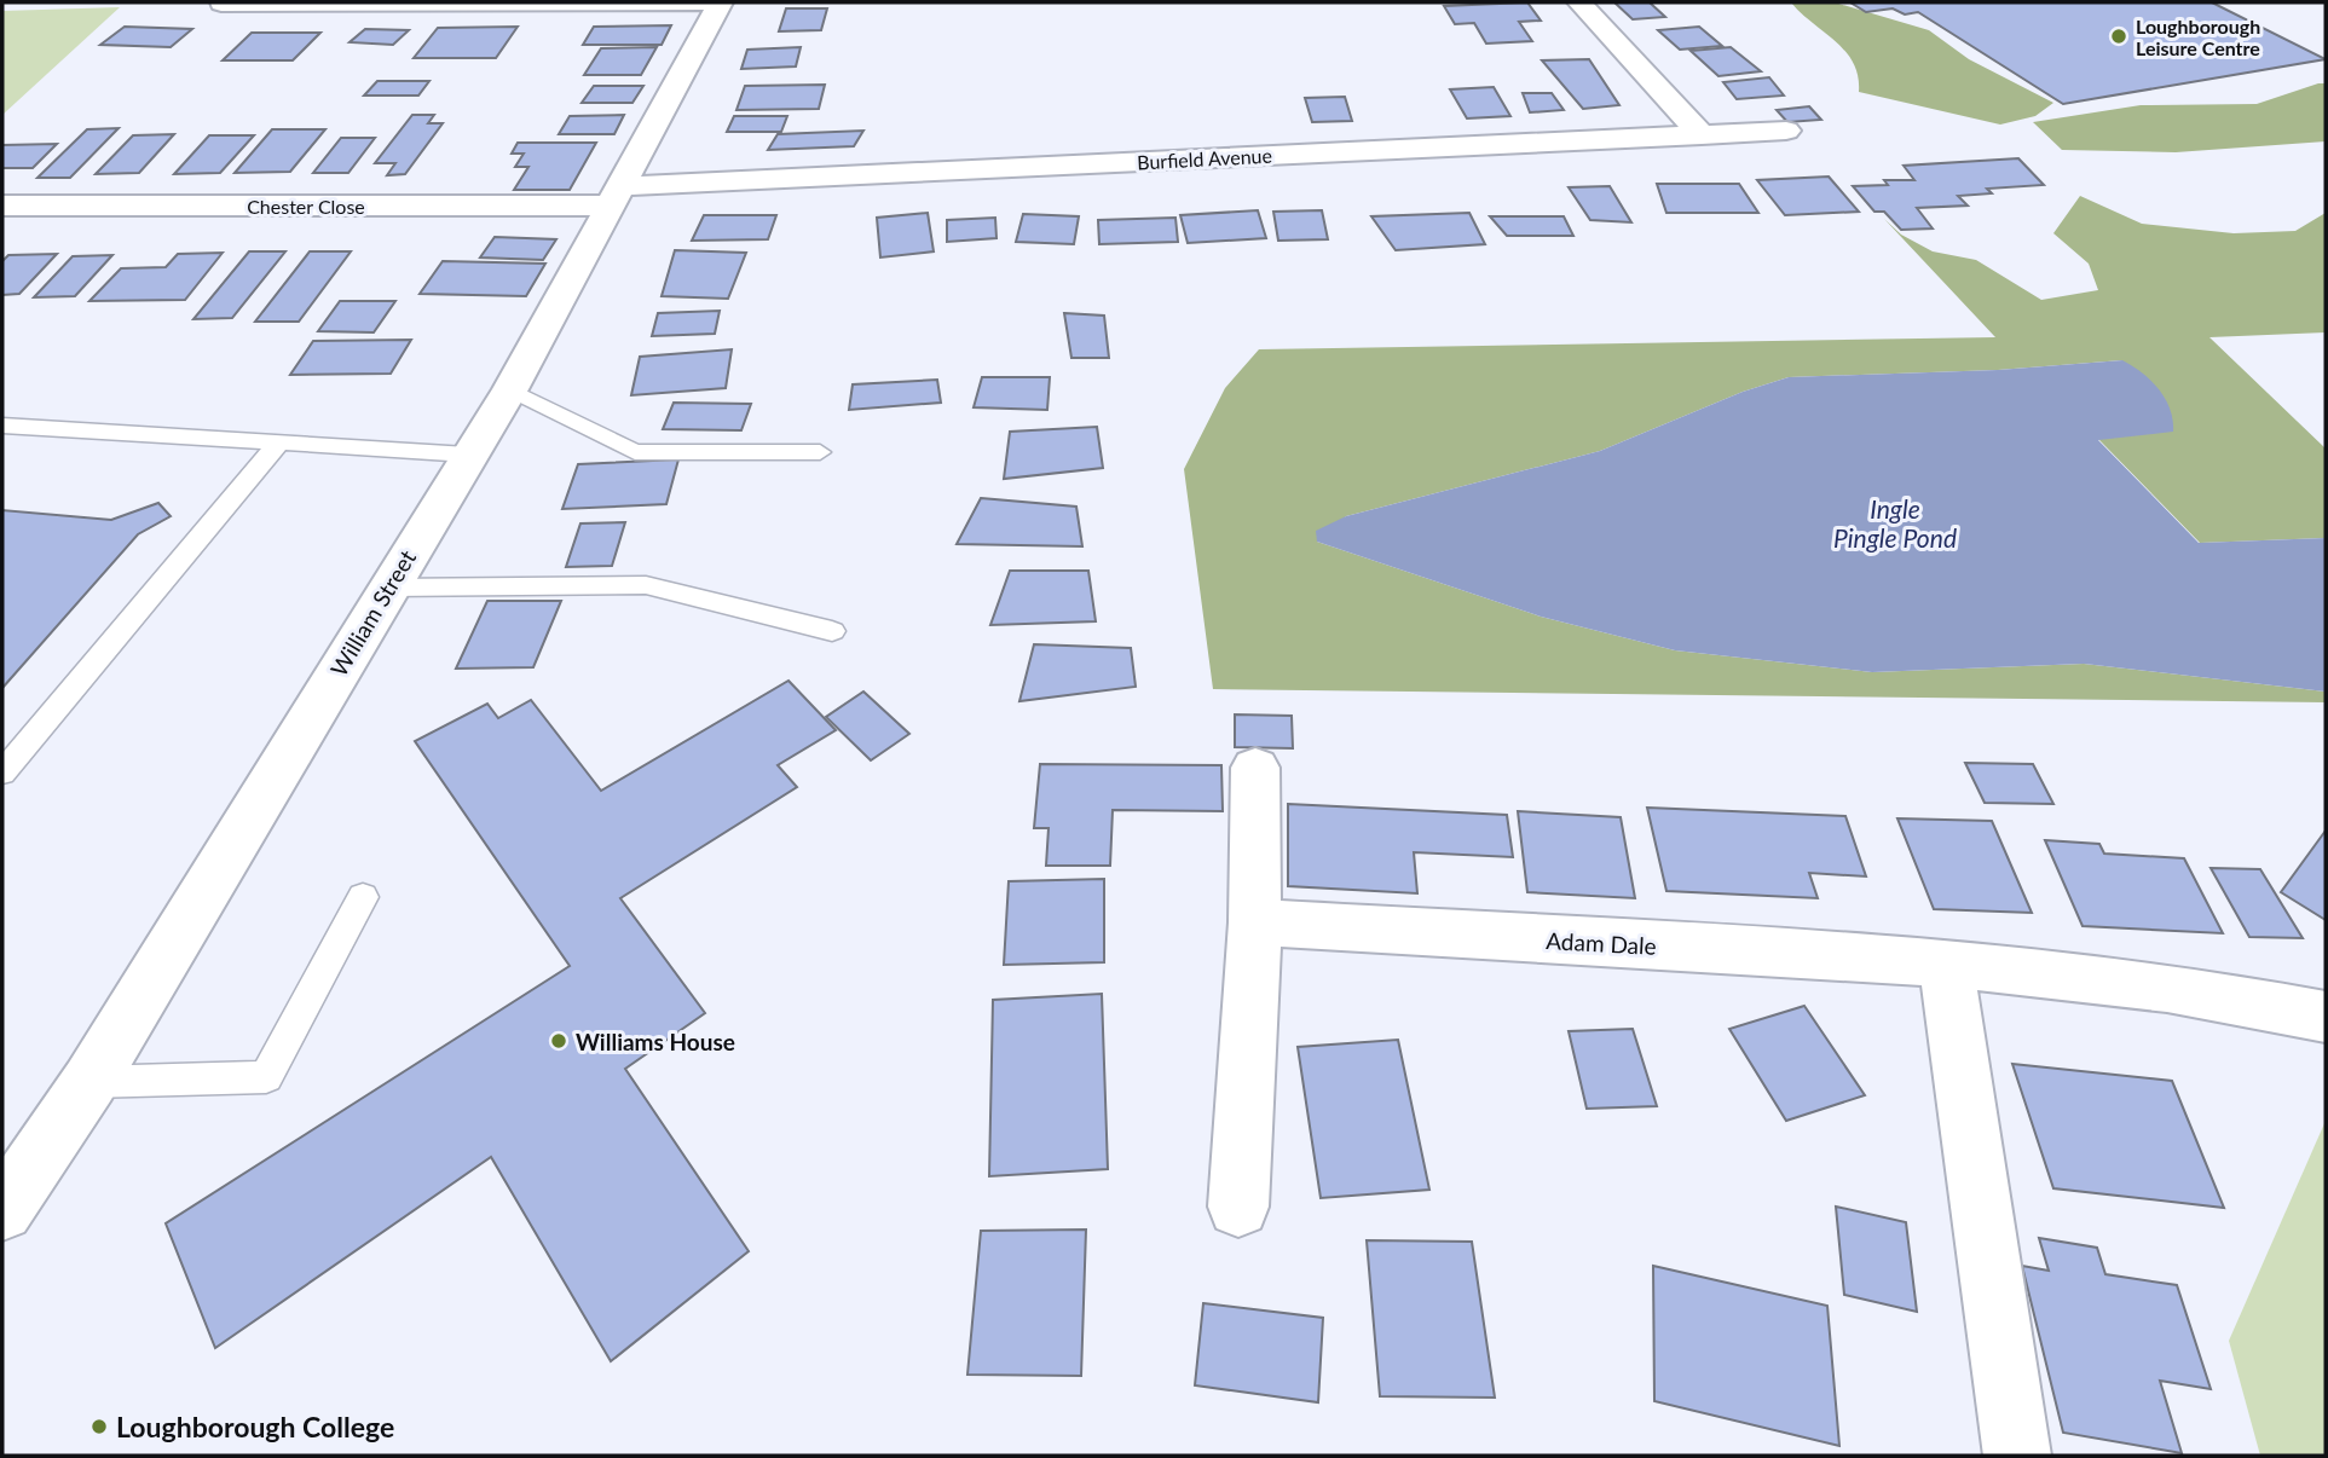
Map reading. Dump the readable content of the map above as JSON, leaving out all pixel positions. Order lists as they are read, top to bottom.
{
  "streets": {
    "street": [
      "Burfield Avenue",
      "Chester Close",
      "William Street",
      "Adam Dale"
    ]
  },
  "crossings": [
    ["Burfield Avenue", "Chester Close"],
    ["Burfield Avenue", "William Street"],
    ["Chester Close", "William Street"]
  ],
  "water": ["Ingle Pingle Pond"],
  "places": ["Loughborough Leisure Centre", "Williams House", "Loughborough College"]
}
